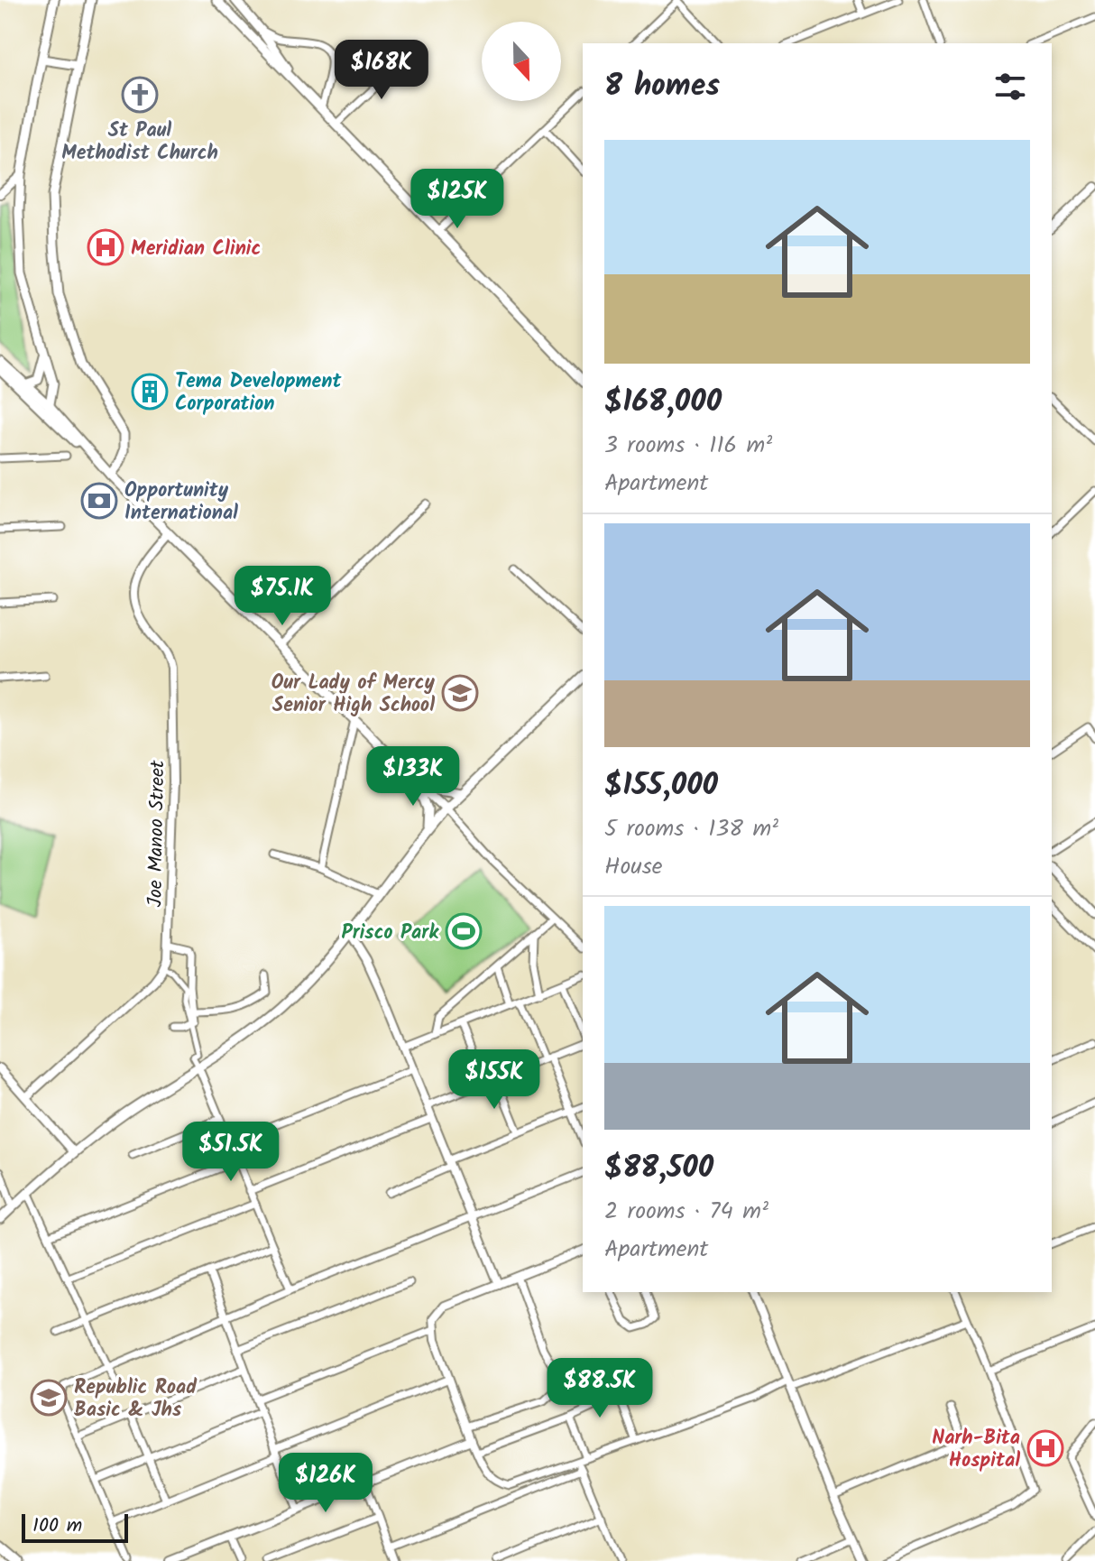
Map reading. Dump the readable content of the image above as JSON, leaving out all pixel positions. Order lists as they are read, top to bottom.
{
  "streets": {
    "street": ["Joe Manoo Street"]
  },
  "places": {
    "church": ["St Paul Methodist Church"],
    "hospital": ["Meridian Clinic", "Narh-Bita Hospital"],
    "building": ["Tema Development Corporation"],
    "bank": ["Opportunity International"],
    "school or university": ["Our Lady of Mercy Senior High School", "Republic Road Basic & Jhs"],
    "sports": ["Prisco Park"]
  },
  "scale_bar": "100 m",
  "north": "bottom",
  "page": {
    "price": [
      "$168K",
      "$125K",
      "$75.1K",
      "$133K",
      "$155K",
      "$51.5K",
      "$88.5K",
      "$126K"
    ],
    "heading": "8 homes",
    "list": [
      {
        "name": "$168,000",
        "note": "3 rooms · 116 m² · Apartment"
      },
      {
        "name": "$155,000",
        "note": "5 rooms · 138 m² · House"
      },
      {
        "name": "$88,500",
        "note": "2 rooms · 74 m² · Apartment"
      }
    ],
    "scale": "100 m"
  }
}
